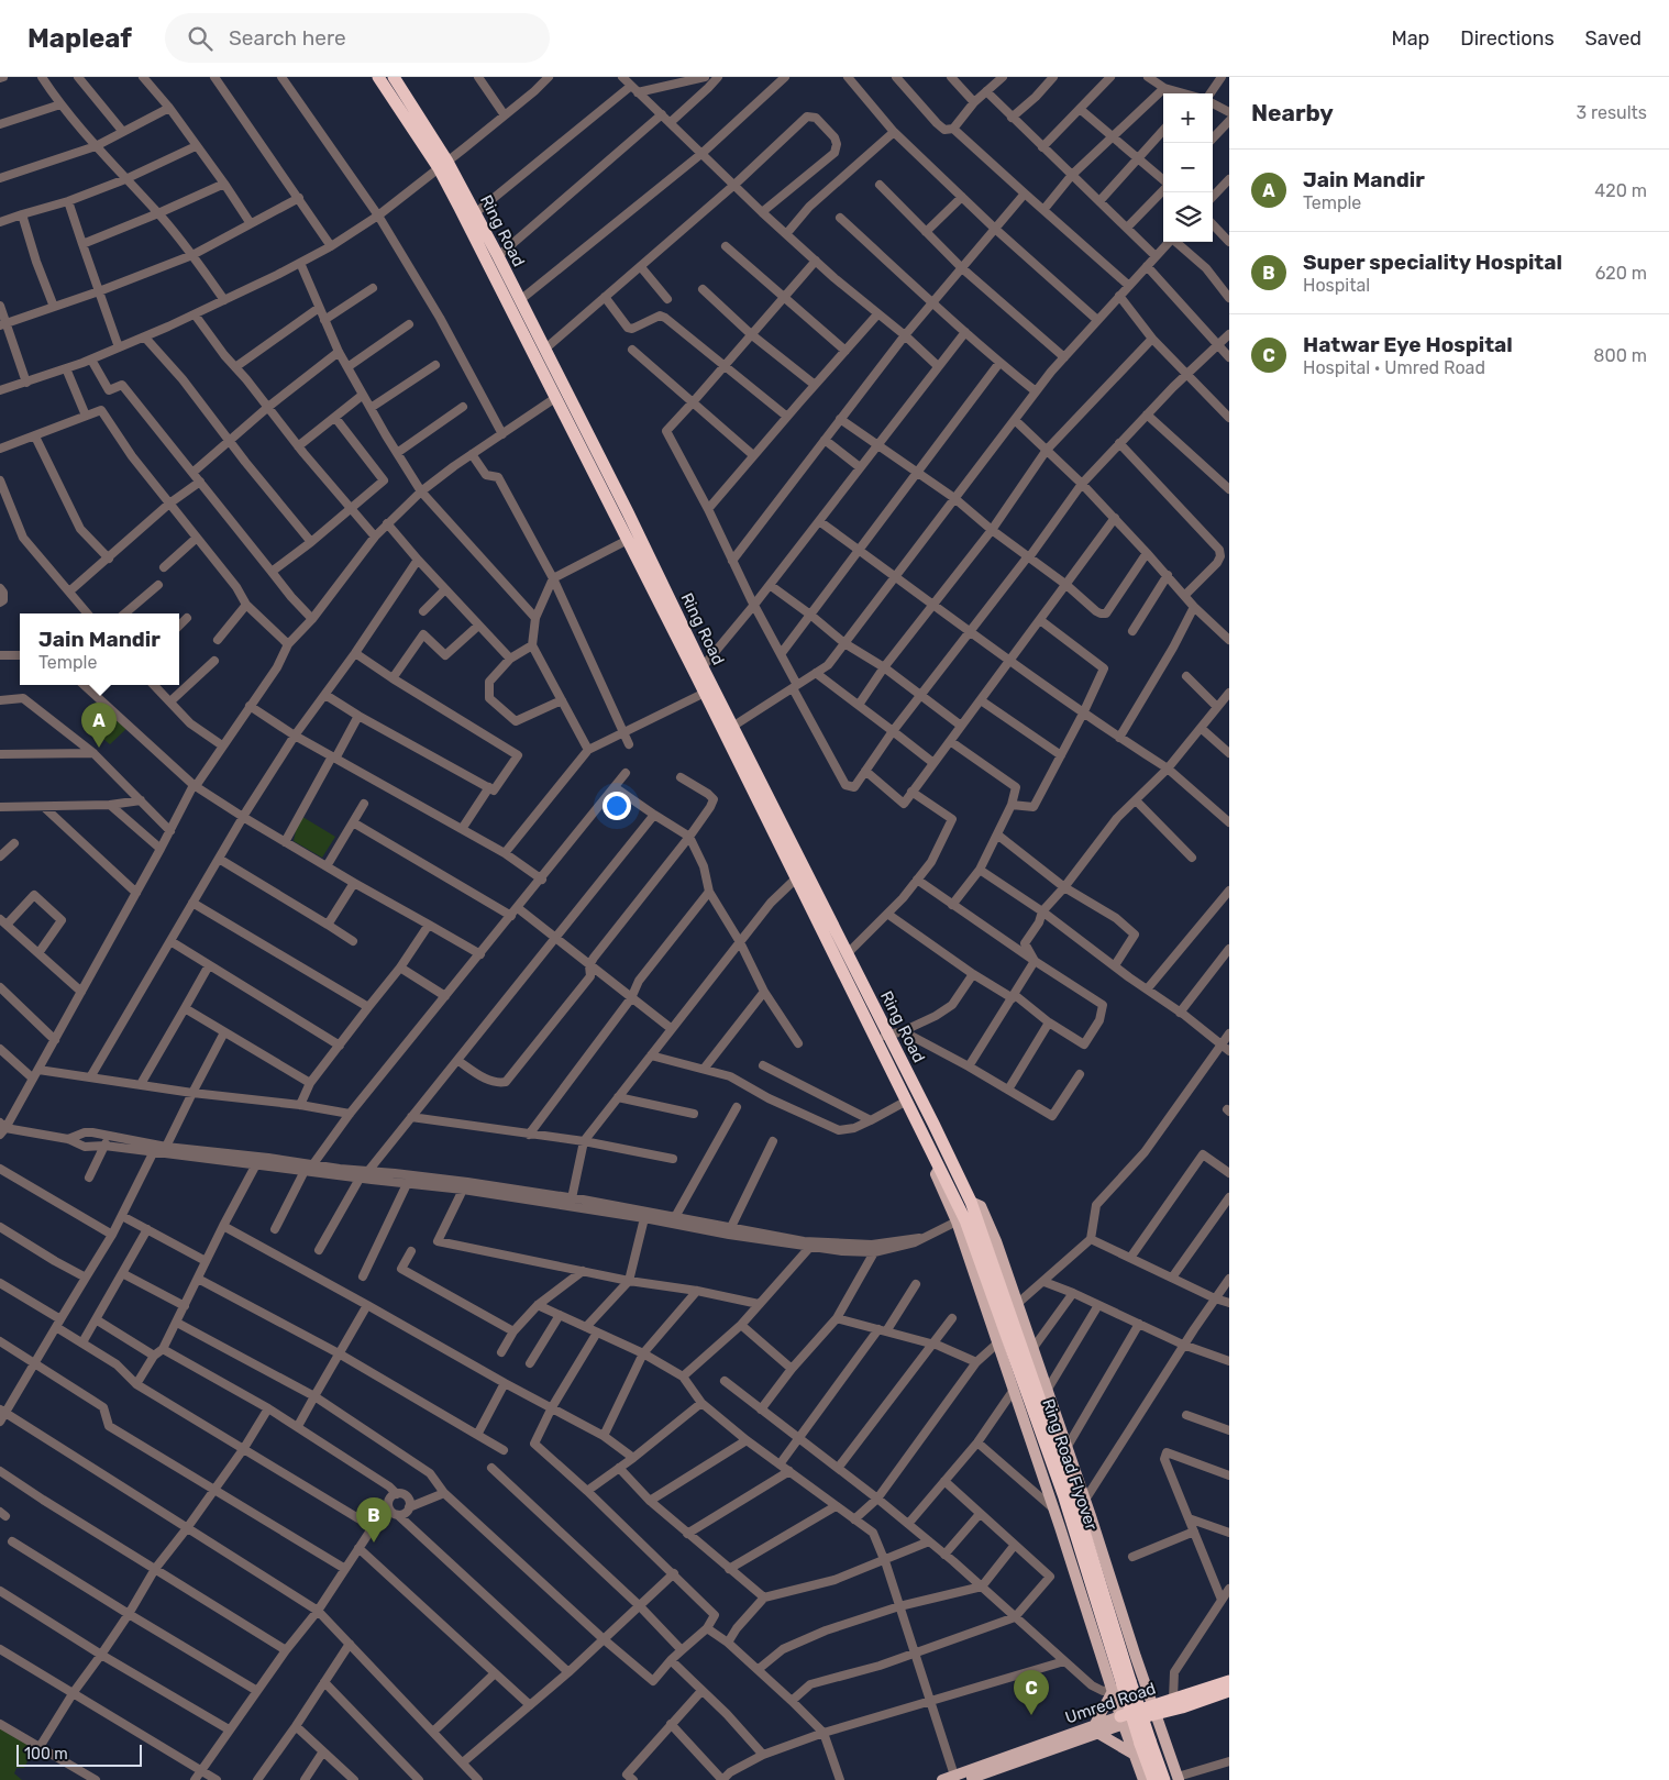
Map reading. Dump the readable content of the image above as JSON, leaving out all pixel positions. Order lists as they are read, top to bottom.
{
  "streets": {
    "highway": ["Ring Road", "Ring Road Flyover", "Umred Road"]
  },
  "crossings": [
    ["Ring Road", "Ring Road Flyover"]
  ],
  "scale_bar": "100 m",
  "page": {
    "header": "Mapleaf",
    "search": "Search here",
    "nav": ["Map", "Directions", "Saved"],
    "heading": ["Nearby", "3 results"],
    "map_buttons": ["+", "−"],
    "list": [
      {
        "mark": "A",
        "name": "Jain Mandir",
        "note": "Temple",
        "value": "420 m"
      },
      {
        "mark": "B",
        "name": "Super speciality Hospital",
        "note": "Hospital",
        "value": "620 m"
      },
      {
        "mark": "C",
        "name": "Hatwar Eye Hospital",
        "note": "Hospital · Umred Road",
        "value": "800 m"
      }
    ],
    "popup": ["Jain Mandir", "Temple"],
    "pins": ["A", "B", "C"],
    "scale": "100 m"
  }
}
